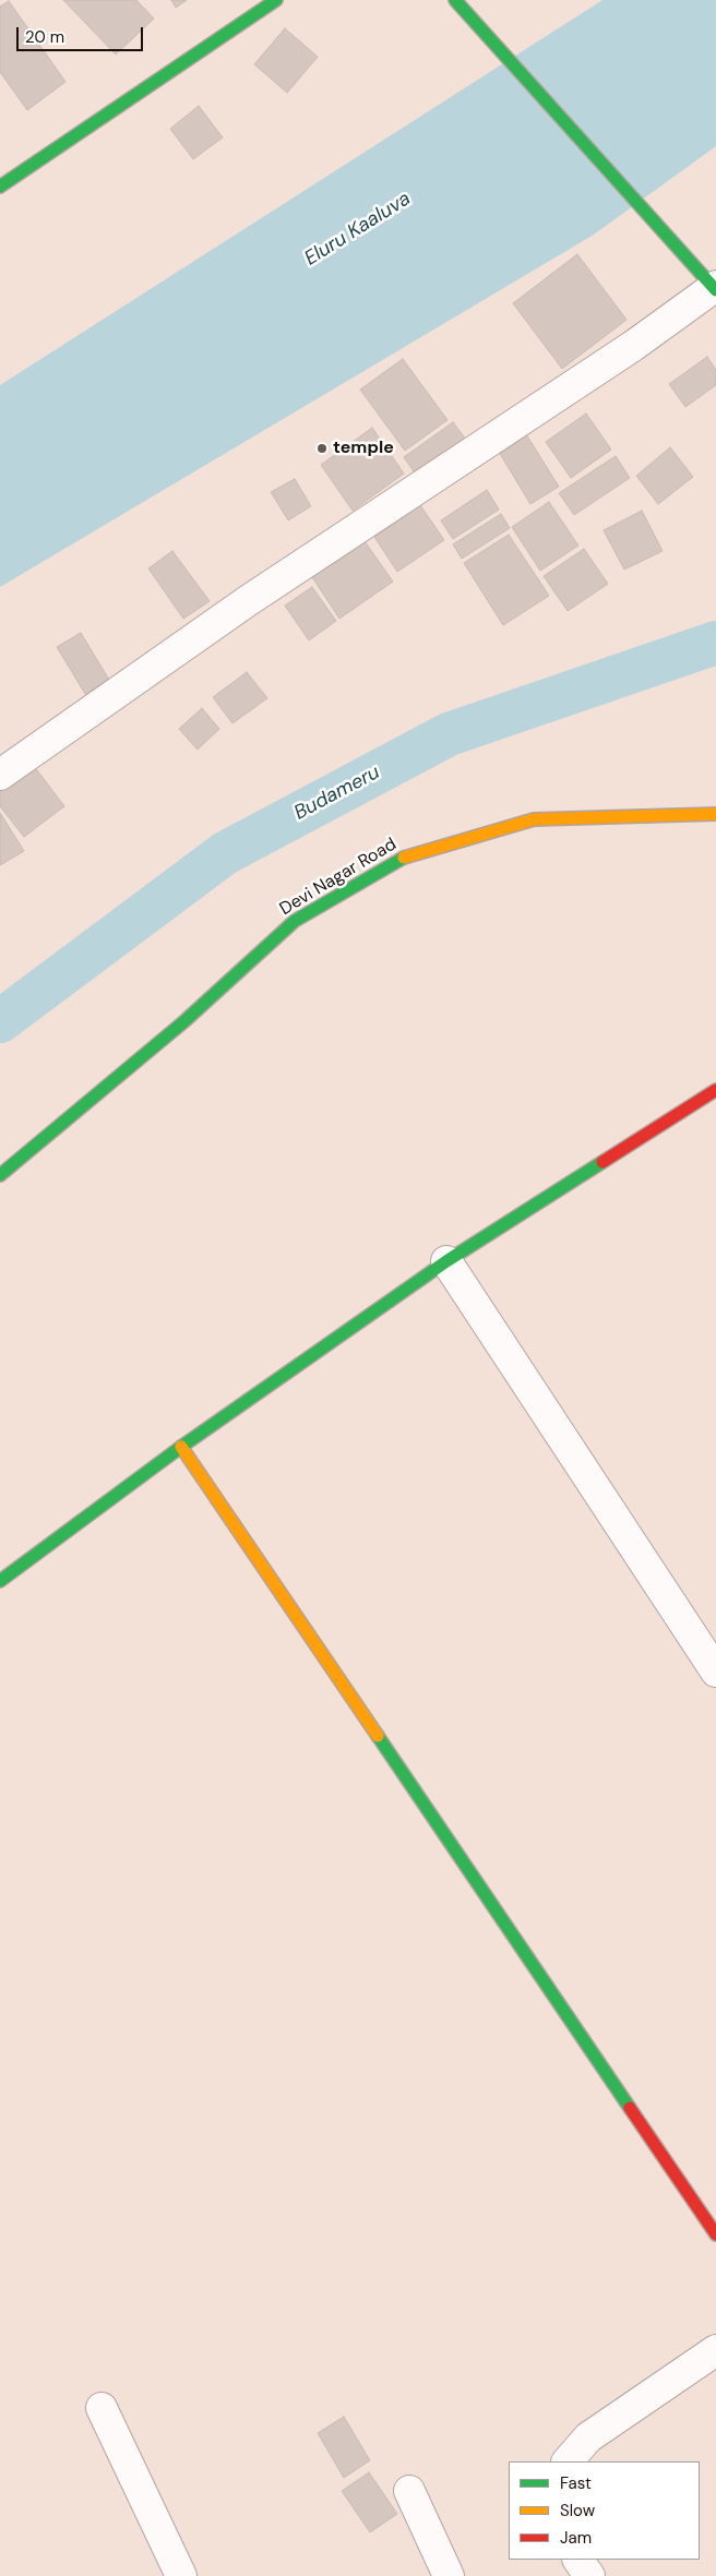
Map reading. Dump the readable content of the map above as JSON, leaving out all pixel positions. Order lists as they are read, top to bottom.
{
  "streets": {
    "street": ["Devi Nagar Road"]
  },
  "water": ["Eluru Kaaluva", "Budameru"],
  "places": ["temple"],
  "legend": ["Fast", "Slow", "Jam"],
  "scale_bar": "20 m"
}
